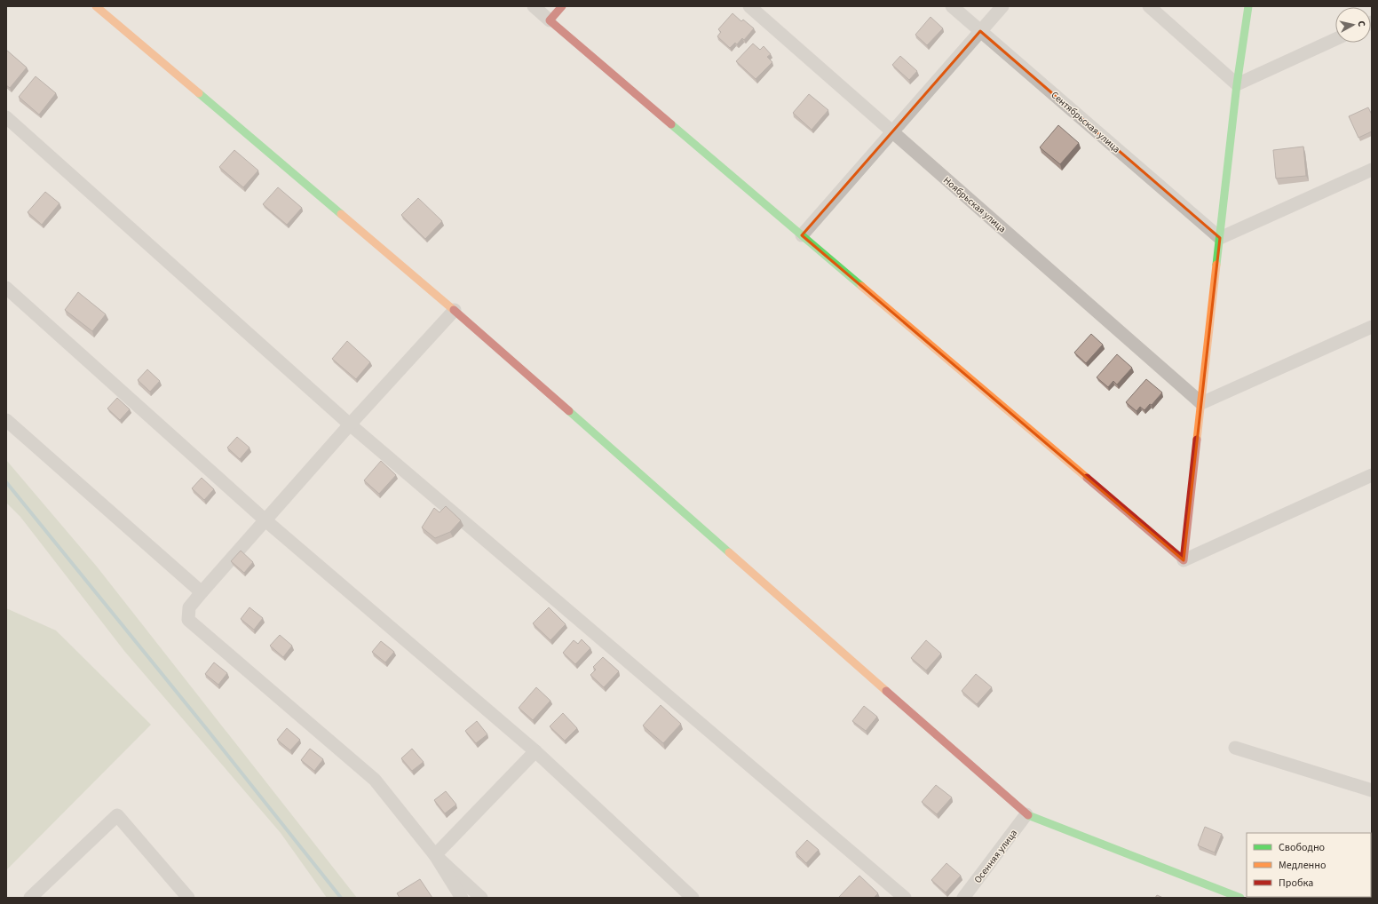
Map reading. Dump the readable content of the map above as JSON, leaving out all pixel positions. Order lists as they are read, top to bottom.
{
  "streets": {
    "street": ["Сентябрьская улица", "Ноябрьская улица", "Осенняя улица"]
  },
  "legend": ["Свободно", "Медленно", "Пробка"],
  "north": "right"
}
